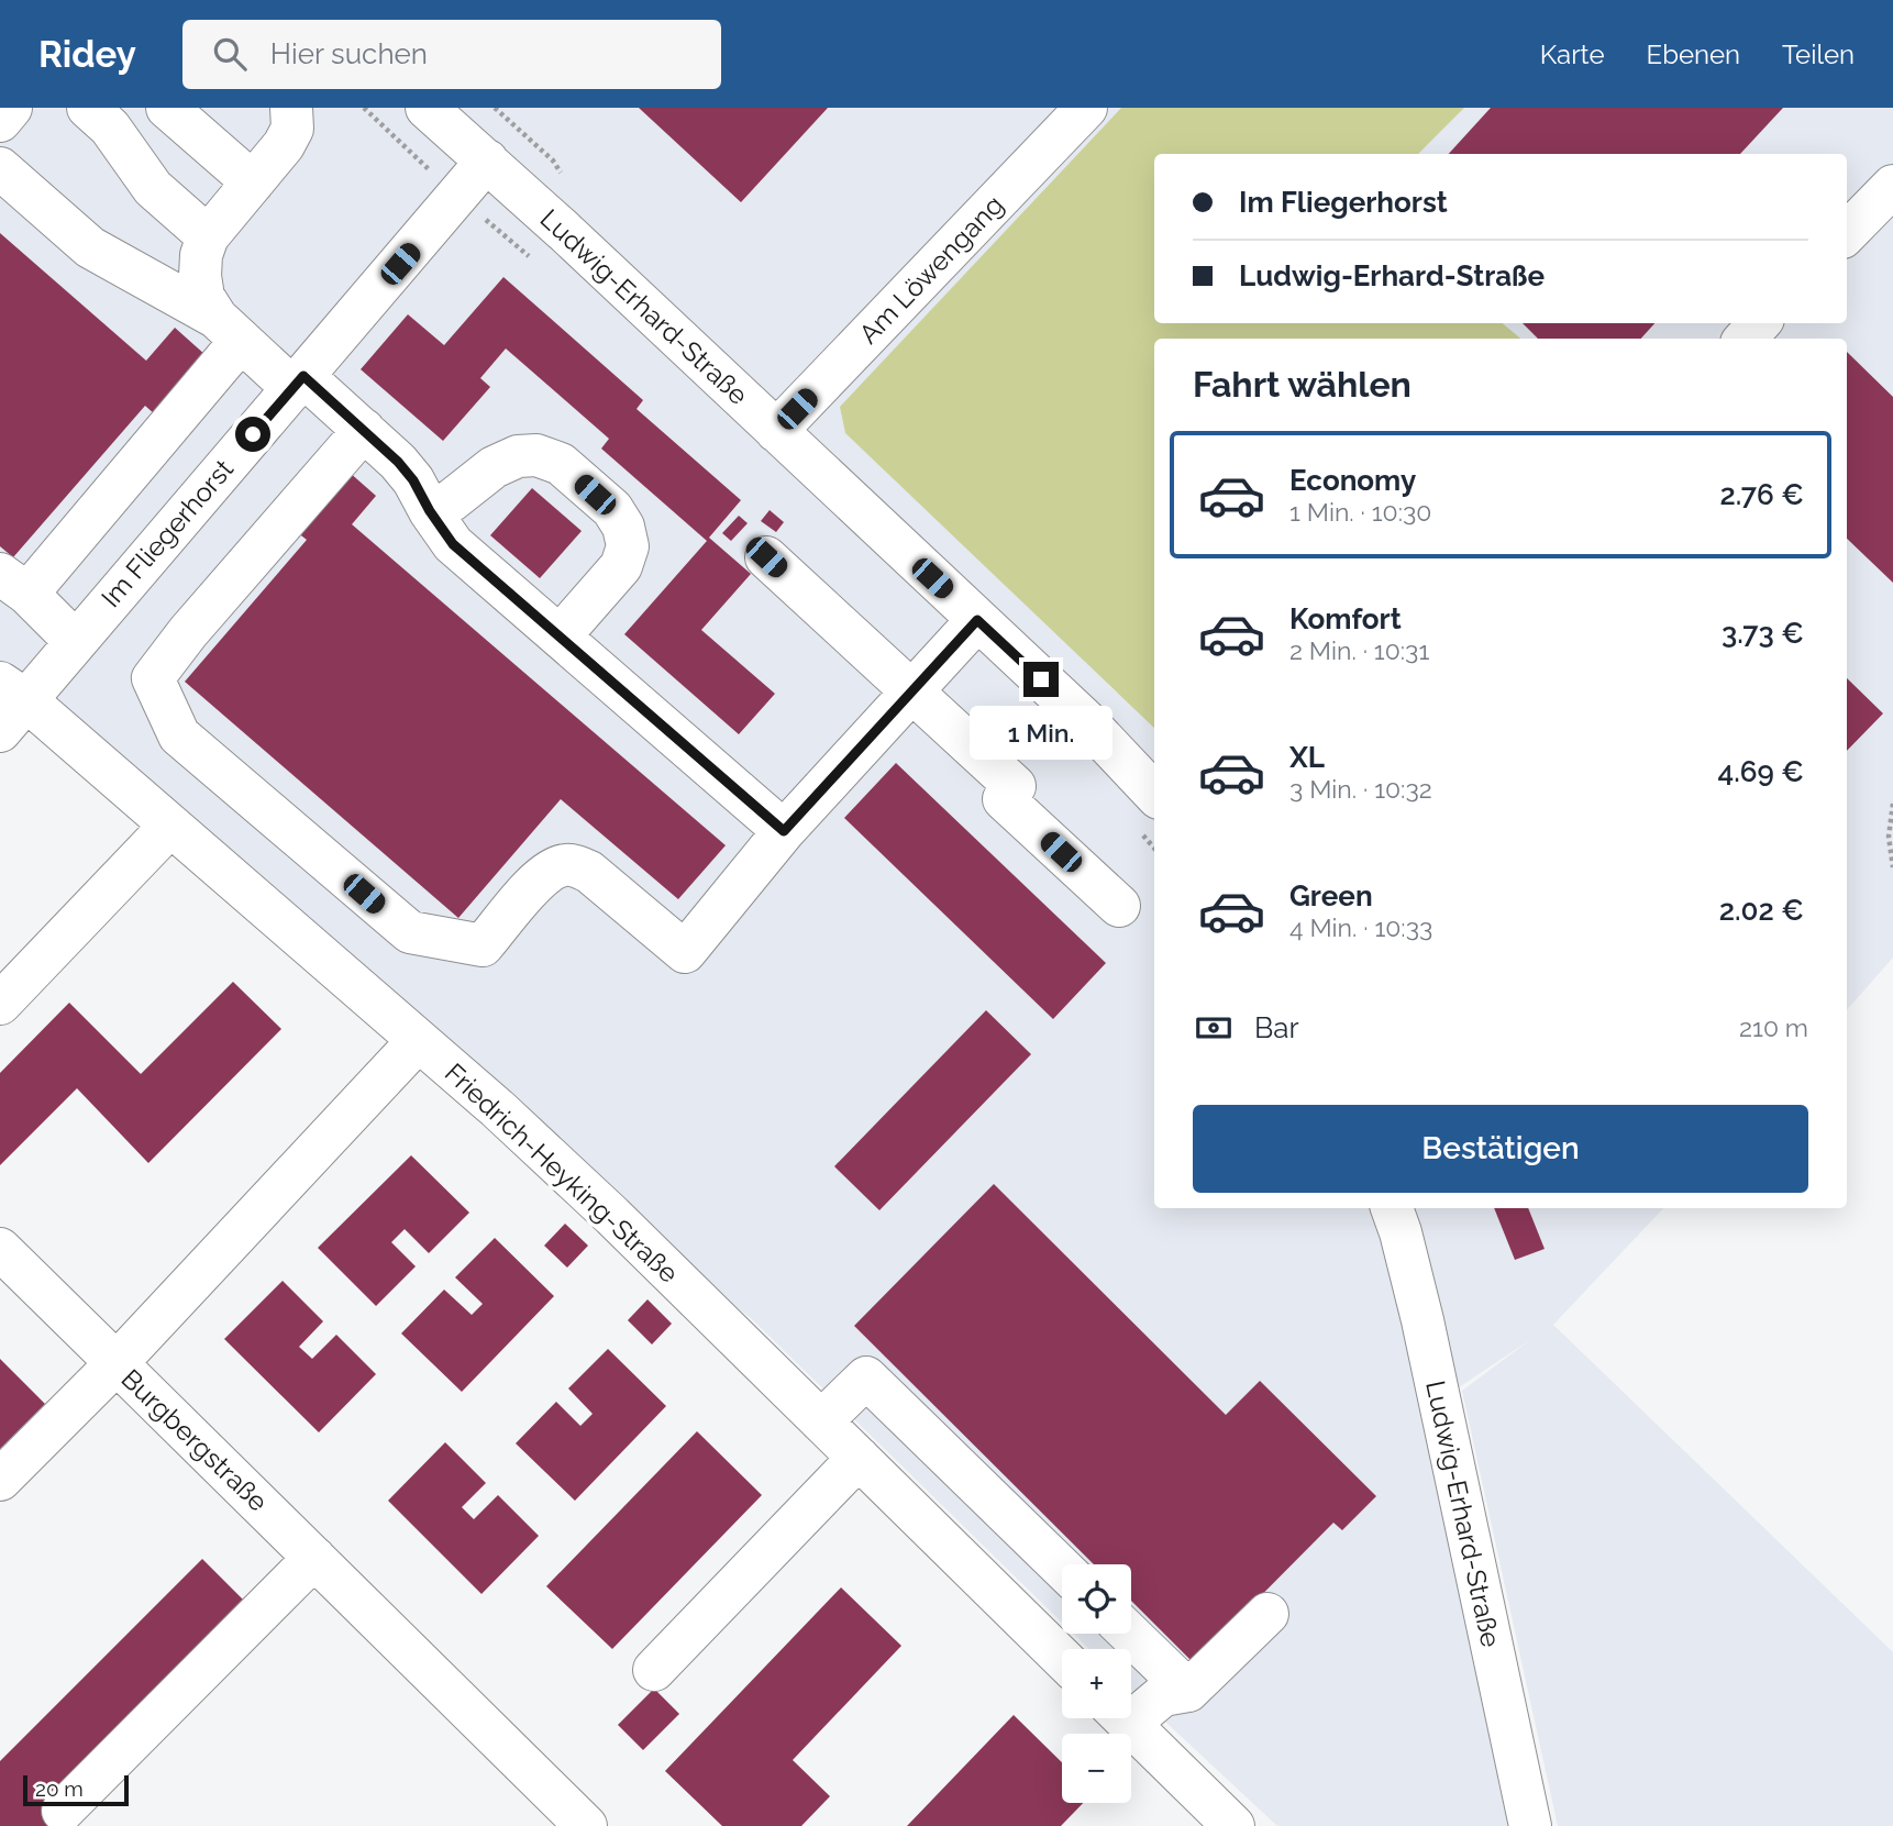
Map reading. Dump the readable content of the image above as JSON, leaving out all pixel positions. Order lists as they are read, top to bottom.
{
  "streets": {
    "street": [
      "Am Löwengang",
      "Ludwig-Erhard-Straße",
      "Im Fliegerhorst",
      "Friedrich-Heyking-Straße",
      "Burgbergstraße"
    ]
  },
  "crossings": [
    ["Am Löwengang", "Ludwig-Erhard-Straße"],
    ["Ludwig-Erhard-Straße", "Im Fliegerhorst"],
    ["Im Fliegerhorst", "Friedrich-Heyking-Straße"],
    ["Friedrich-Heyking-Straße", "Burgbergstraße"]
  ],
  "scale_bar": "20 m",
  "page": {
    "header": "Ridey",
    "search": "Hier suchen",
    "nav": ["Karte", "Ebenen", "Teilen"],
    "banner": ["Im Fliegerhorst", "Ludwig-Erhard-Straße"],
    "heading": "Fahrt wählen",
    "list": [
      {
        "name": "Economy",
        "note": "1 Min. · 10:30",
        "value": "2.76 €"
      },
      {
        "name": "Komfort",
        "note": "2 Min. · 10:31",
        "value": "3.73 €"
      },
      {
        "name": "XL",
        "note": "3 Min. · 10:32",
        "value": "4.69 €"
      },
      {
        "name": "Green",
        "note": "4 Min. · 10:33",
        "value": "2.02 €"
      }
    ],
    "bubble": "1 Min.",
    "pay": ["Bar", "210 m"],
    "buttons": "Bestätigen",
    "map_buttons": ["+", "−"],
    "scale": "20 m"
  }
}
